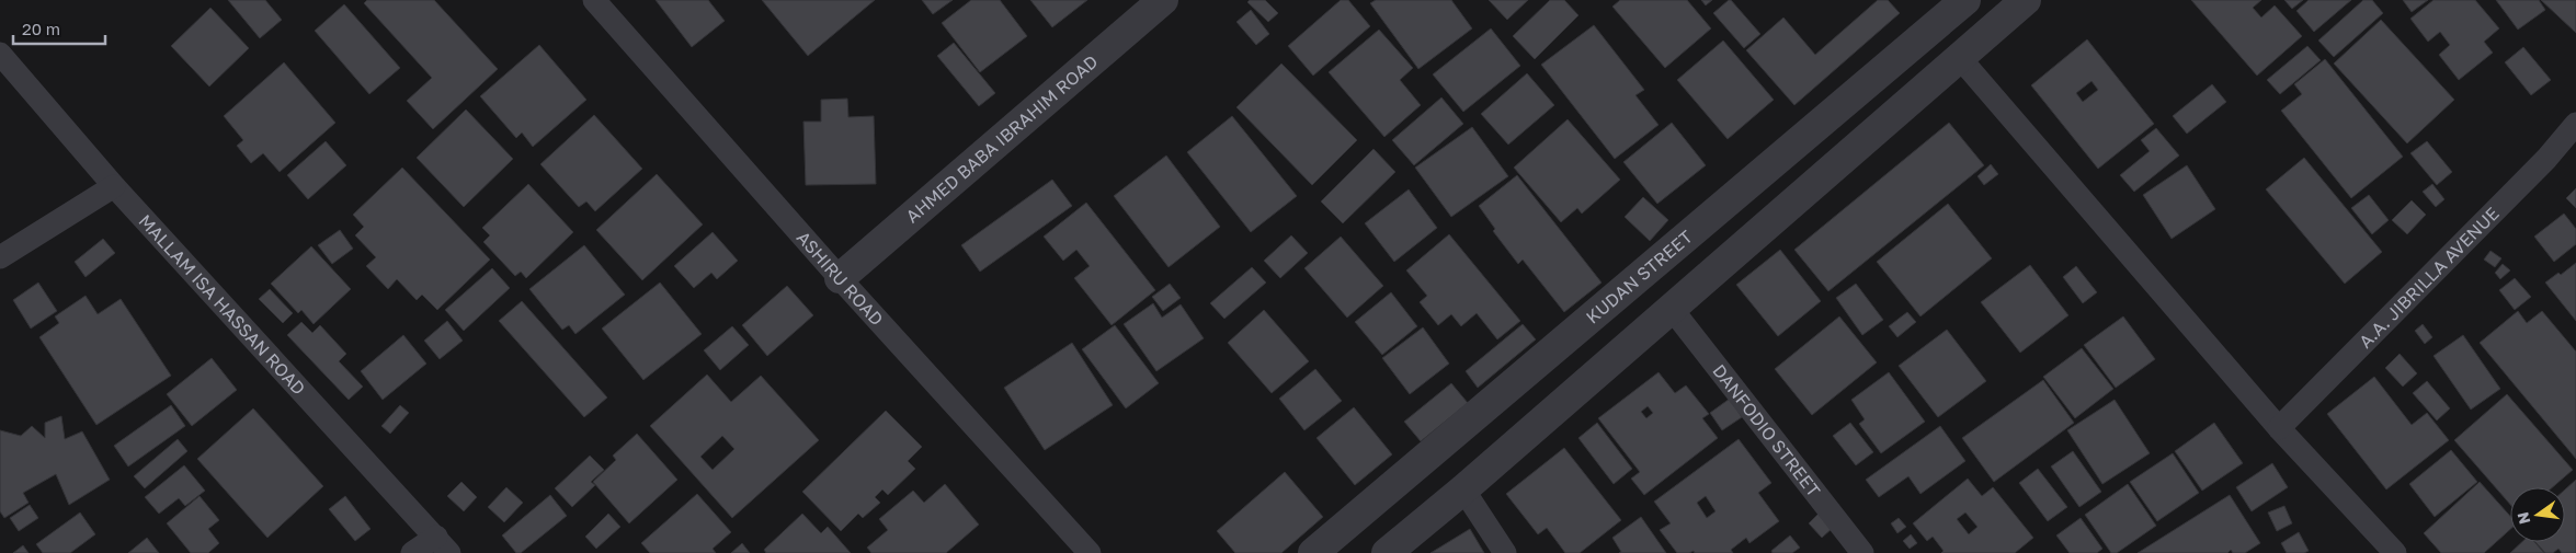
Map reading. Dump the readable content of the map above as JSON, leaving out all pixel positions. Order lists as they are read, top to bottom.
{
  "streets": {
    "street": [
      "AHMED BABA IBRAHIM ROAD",
      "KUDAN STREET",
      "A.A. JIBRILLA AVENUE",
      "ASHIRU ROAD",
      "MALLAM ISA HASSAN ROAD",
      "DANFODIO STREET"
    ]
  },
  "crossings": [
    ["AHMED BABA IBRAHIM ROAD", "ASHIRU ROAD"]
  ],
  "scale_bar": "20 m",
  "north": "left"
}
